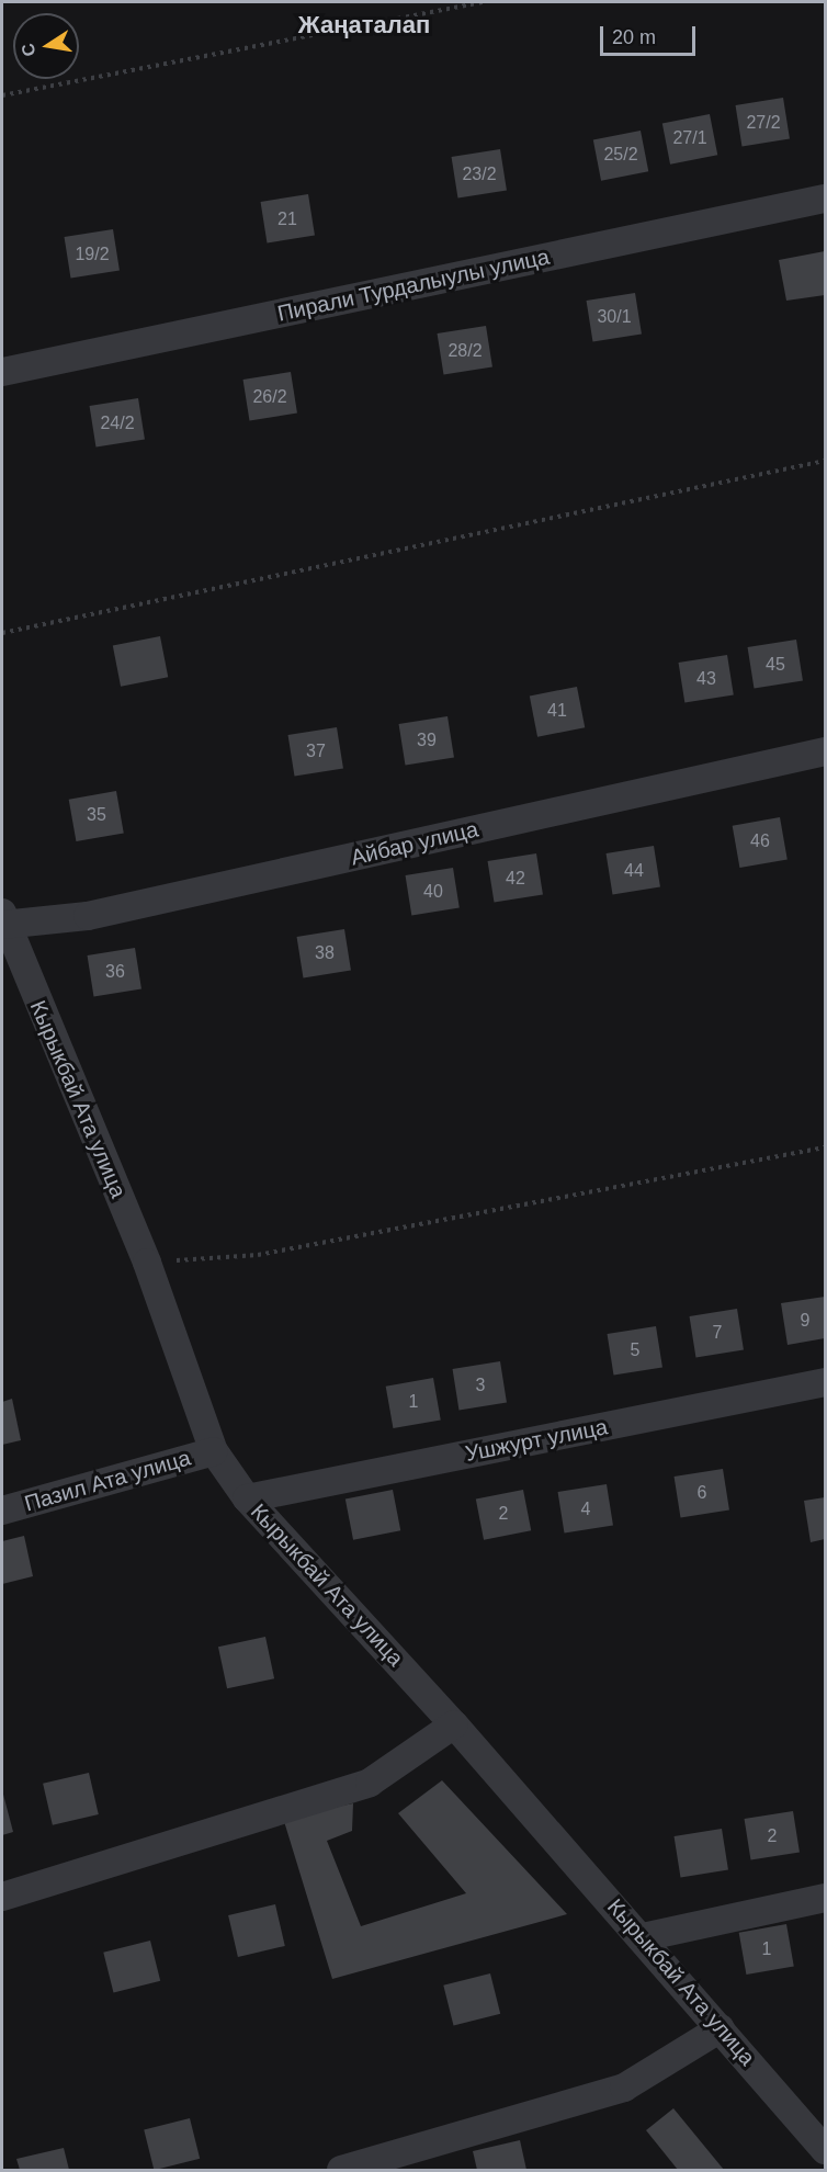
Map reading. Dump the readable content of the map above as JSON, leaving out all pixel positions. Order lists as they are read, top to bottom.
{
  "streets": {
    "street": [
      "Пирали Турдалыулы улица",
      "Айбар улица",
      "Кырыкбай Ата улица",
      "Ушжурт улица",
      "Пазил Ата улица"
    ]
  },
  "crossings": [
    ["Айбар улица", "Кырыкбай Ата улица"],
    ["Кырыкбай Ата улица", "Ушжурт улица"],
    ["Кырыкбай Ата улица", "Пазил Ата улица"]
  ],
  "districts": ["Жаңаталап"],
  "house_numbers": [
    "27/2",
    "27/1",
    "25/2",
    "23/2",
    "21",
    "19/2",
    "30/1",
    "28/2",
    "26/2",
    "24/2",
    "45",
    "43",
    "41",
    "39",
    "37",
    "35",
    "46",
    "44",
    "42",
    "40",
    "38",
    "36",
    "9",
    "7",
    "5",
    "3",
    "1",
    "6",
    "4",
    "2",
    "2",
    "1"
  ],
  "scale_bar": "20 m",
  "north": "left"
}
